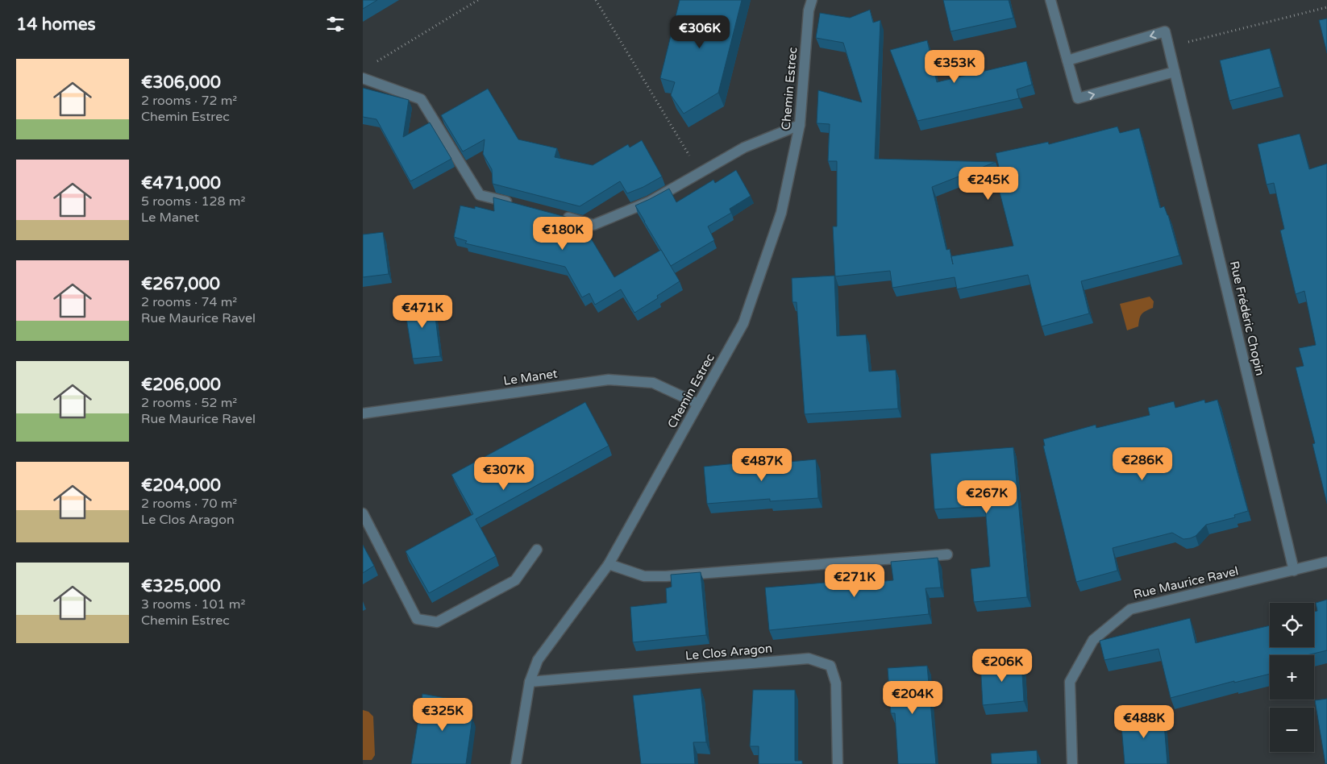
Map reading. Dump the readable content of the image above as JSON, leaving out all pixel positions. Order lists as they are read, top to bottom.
{
  "streets": {
    "street": [
      "Chemin Estrec",
      "Rue Frédéric Chopin",
      "Le Manet",
      "Rue Maurice Ravel",
      "Le Clos Aragon"
    ]
  },
  "crossings": [
    ["Chemin Estrec", "Le Manet"],
    ["Chemin Estrec", "Le Clos Aragon"],
    ["Rue Frédéric Chopin", "Rue Maurice Ravel"]
  ],
  "page": {
    "heading": "14 homes",
    "price": [
      "€306K",
      "€353K",
      "€245K",
      "€180K",
      "€471K",
      "€286K",
      "€487K",
      "€307K",
      "€267K",
      "€271K",
      "€206K",
      "€204K",
      "€325K",
      "€488K"
    ],
    "list": [
      {
        "name": "€306,000",
        "note": "2 rooms · 72 m² · Chemin Estrec"
      },
      {
        "name": "€471,000",
        "note": "5 rooms · 128 m² · Le Manet"
      },
      {
        "name": "€267,000",
        "note": "2 rooms · 74 m² · Rue Maurice Ravel"
      },
      {
        "name": "€206,000",
        "note": "2 rooms · 52 m² · Rue Maurice Ravel"
      },
      {
        "name": "€204,000",
        "note": "2 rooms · 70 m² · Le Clos Aragon"
      },
      {
        "name": "€325,000",
        "note": "3 rooms · 101 m² · Chemin Estrec"
      }
    ],
    "map_buttons": ["+", "−"]
  }
}
